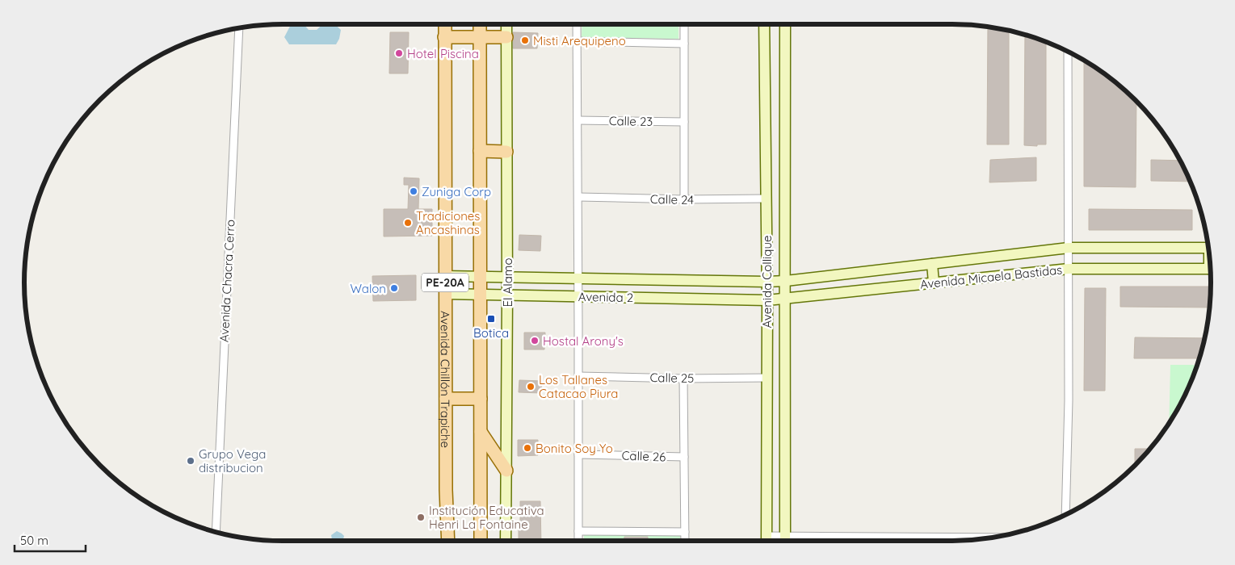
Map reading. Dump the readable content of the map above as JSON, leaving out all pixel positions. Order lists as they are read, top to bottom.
{
  "streets": {
    "main road": [
      "Avenida Micaela Bastidas",
      "Avenida Collique",
      "PE-20A",
      "El Alamo",
      "Avenida 2",
      "Avenida Chillón Trapiche"
    ],
    "street": [
      "Calle 23",
      "Calle 24",
      "Avenida Chacra Cerro",
      "Calle 25",
      "Calle 26"
    ]
  },
  "crossings": [
    ["Calle 24", "Avenida Collique"],
    ["Avenida Micaela Bastidas", "Avenida Collique"],
    ["Avenida Micaela Bastidas", "Avenida 2"],
    ["Avenida Collique", "Avenida 2"],
    ["Avenida Collique", "Calle 25"],
    ["PE-20A", "Avenida 2"],
    ["El Alamo", "Avenida 2"],
    ["Avenida 2", "Avenida Chillón Trapiche"]
  ],
  "places": {
    "other": [
      "Misti Arequipeno",
      "Hotel Piscina",
      "Zuniga Corp",
      "Tradiciones Ancashinas",
      "Walon",
      "Hostal Arony's",
      "Los Tallanes Catacao Piura",
      "Bonito Soy Yo",
      "Grupo Vega distribucion",
      "Institución Educativa Henri La Fontaine"
    ],
    "transit": ["Botica"]
  },
  "scale_bar": "50 m"
}
